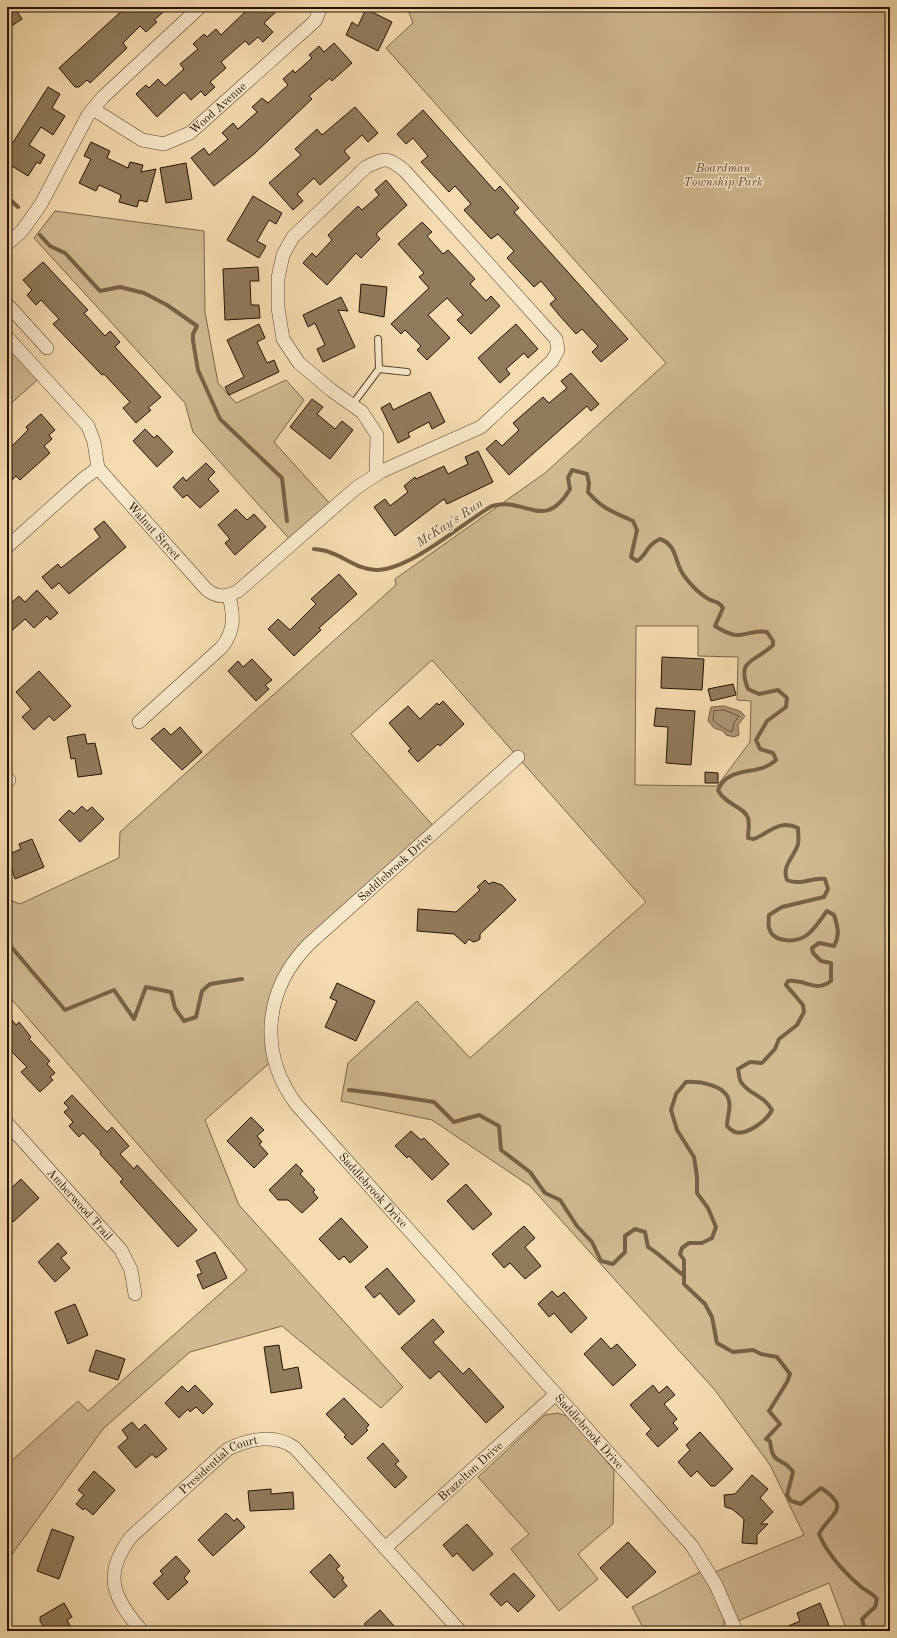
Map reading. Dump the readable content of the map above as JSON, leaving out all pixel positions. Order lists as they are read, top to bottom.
{
  "streets": {
    "street": [
      "Wood Avenue",
      "Walnut Street",
      "Saddlebrook Drive",
      "Amberwood Trail",
      "Presidential Court",
      "Brazelton Drive"
    ]
  },
  "crossings": [
    ["Saddlebrook Drive", "Brazelton Drive"],
    ["Presidential Court", "Brazelton Drive"]
  ],
  "water": ["McKay's Run"],
  "parks": ["Boardman Township Park"]
}
